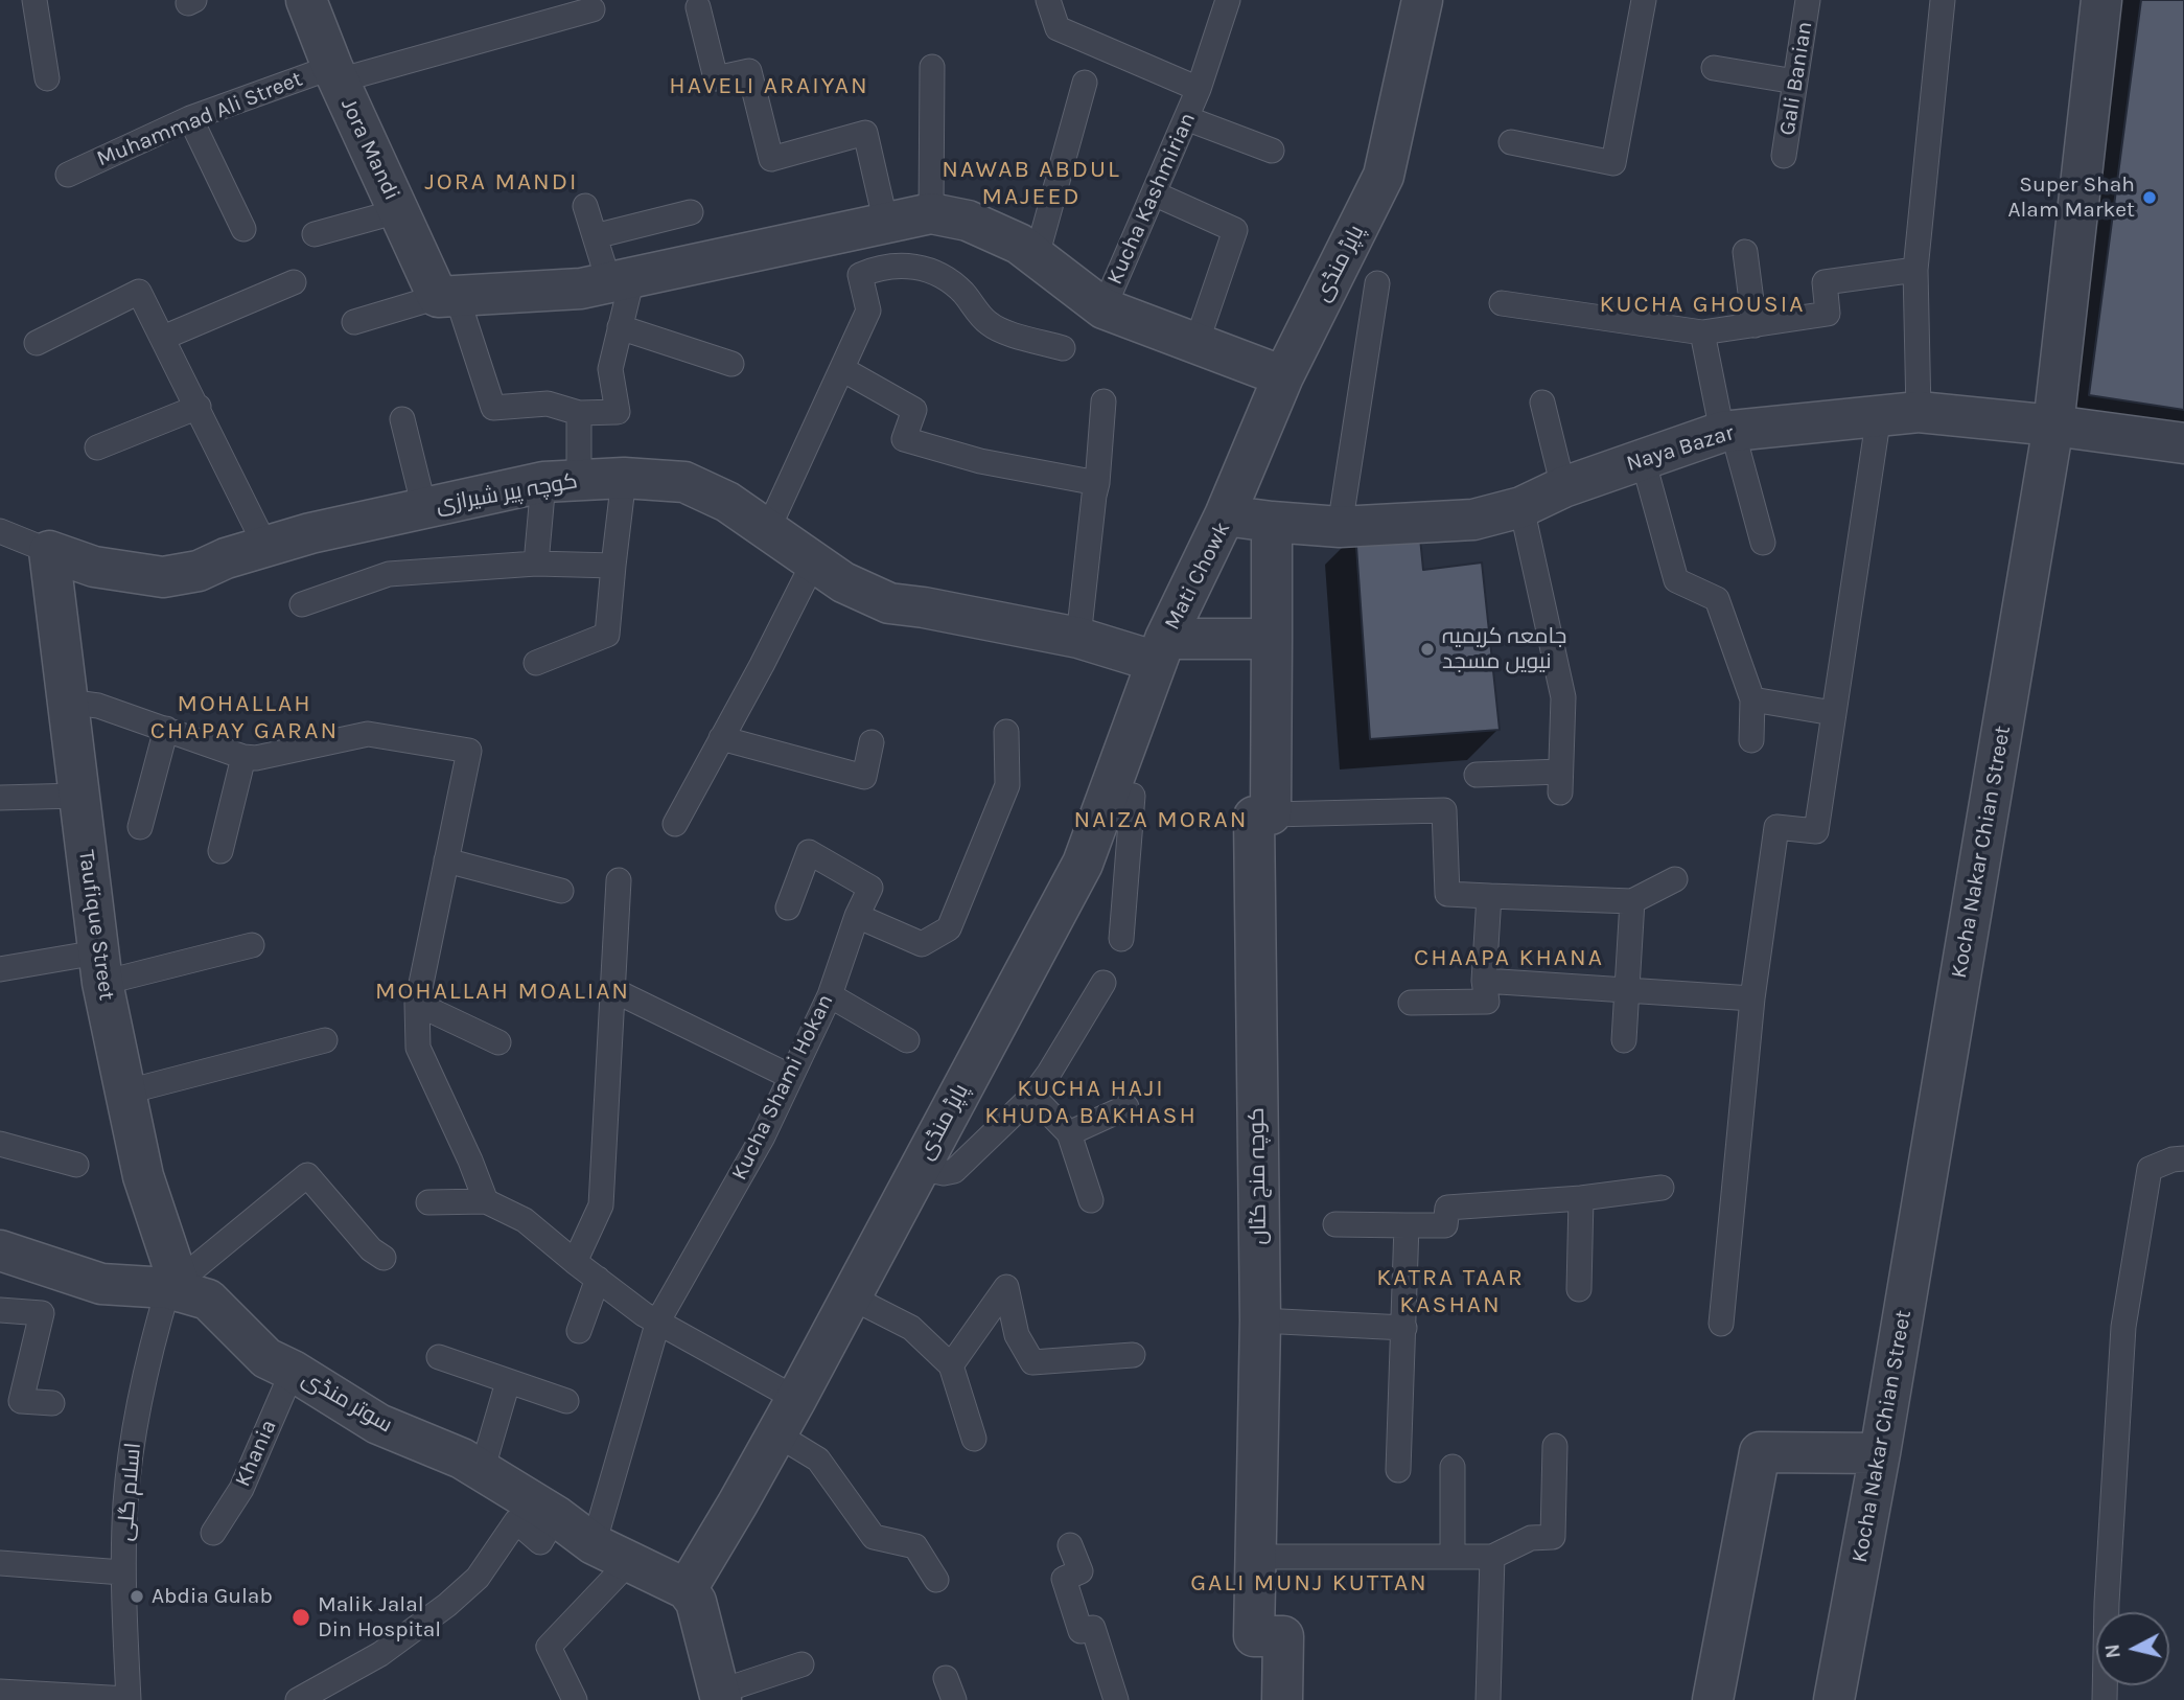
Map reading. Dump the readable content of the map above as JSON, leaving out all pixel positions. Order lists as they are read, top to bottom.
{
  "streets": {
    "street": [
      "Jora Mandi",
      "پاپڑ منڈی",
      "Naya Bazar",
      "کوچہ پیر شیرازی",
      "Mati Chowk",
      "Kocha Nakar Chian Street",
      "Taufique Street",
      "کوچہ منج کٹاں",
      "سوتر منڈی"
    ],
    "lane": [
      "Gali Banian",
      "Muhammad Ali Street",
      "Kucha Kashmirian",
      "Kucha Shami Hokan",
      "Khania",
      "اسلام گلی"
    ]
  },
  "crossings": [
    ["Muhammad Ali Street", "Jora Mandi"],
    ["پاپڑ منڈی", "کوچہ پیر شیرازی"],
    ["پاپڑ منڈی", "Mati Chowk"],
    ["پاپڑ منڈی", "سوتر منڈی"],
    ["Naya Bazar", "Mati Chowk"],
    ["Naya Bazar", "Kocha Nakar Chian Street"],
    ["کوچہ پیر شیرازی", "Mati Chowk"],
    ["کوچہ پیر شیرازی", "Taufique Street"],
    ["Taufique Street", "سوتر منڈی"],
    ["Taufique Street", "اسلام گلی"],
    ["Kucha Shami Hokan", "سوتر منڈی"],
    ["سوتر منڈی", "Khania"],
    ["سوتر منڈی", "اسلام گلی"]
  ],
  "districts": [
    "HAVELI ARAIYAN",
    "NAWAB ABDUL MAJEED",
    "JORA MANDI",
    "KUCHA GHOUSIA",
    "MOHALLAH CHAPAY GARAN",
    "NAIZA MORAN",
    "CHAAPA KHANA",
    "MOHALLAH MOALIAN",
    "KUCHA HAJI KHUDA BAKHASH",
    "KATRA TAAR KASHAN",
    "GALI MUNJ KUTTAN"
  ],
  "places": [
    "Super Shah Alam Market",
    "جامعہ کریمیہ نیویں مسجد",
    "Abdia Gulab",
    "Malik Jalal Din Hospital"
  ],
  "north": "left"
}
